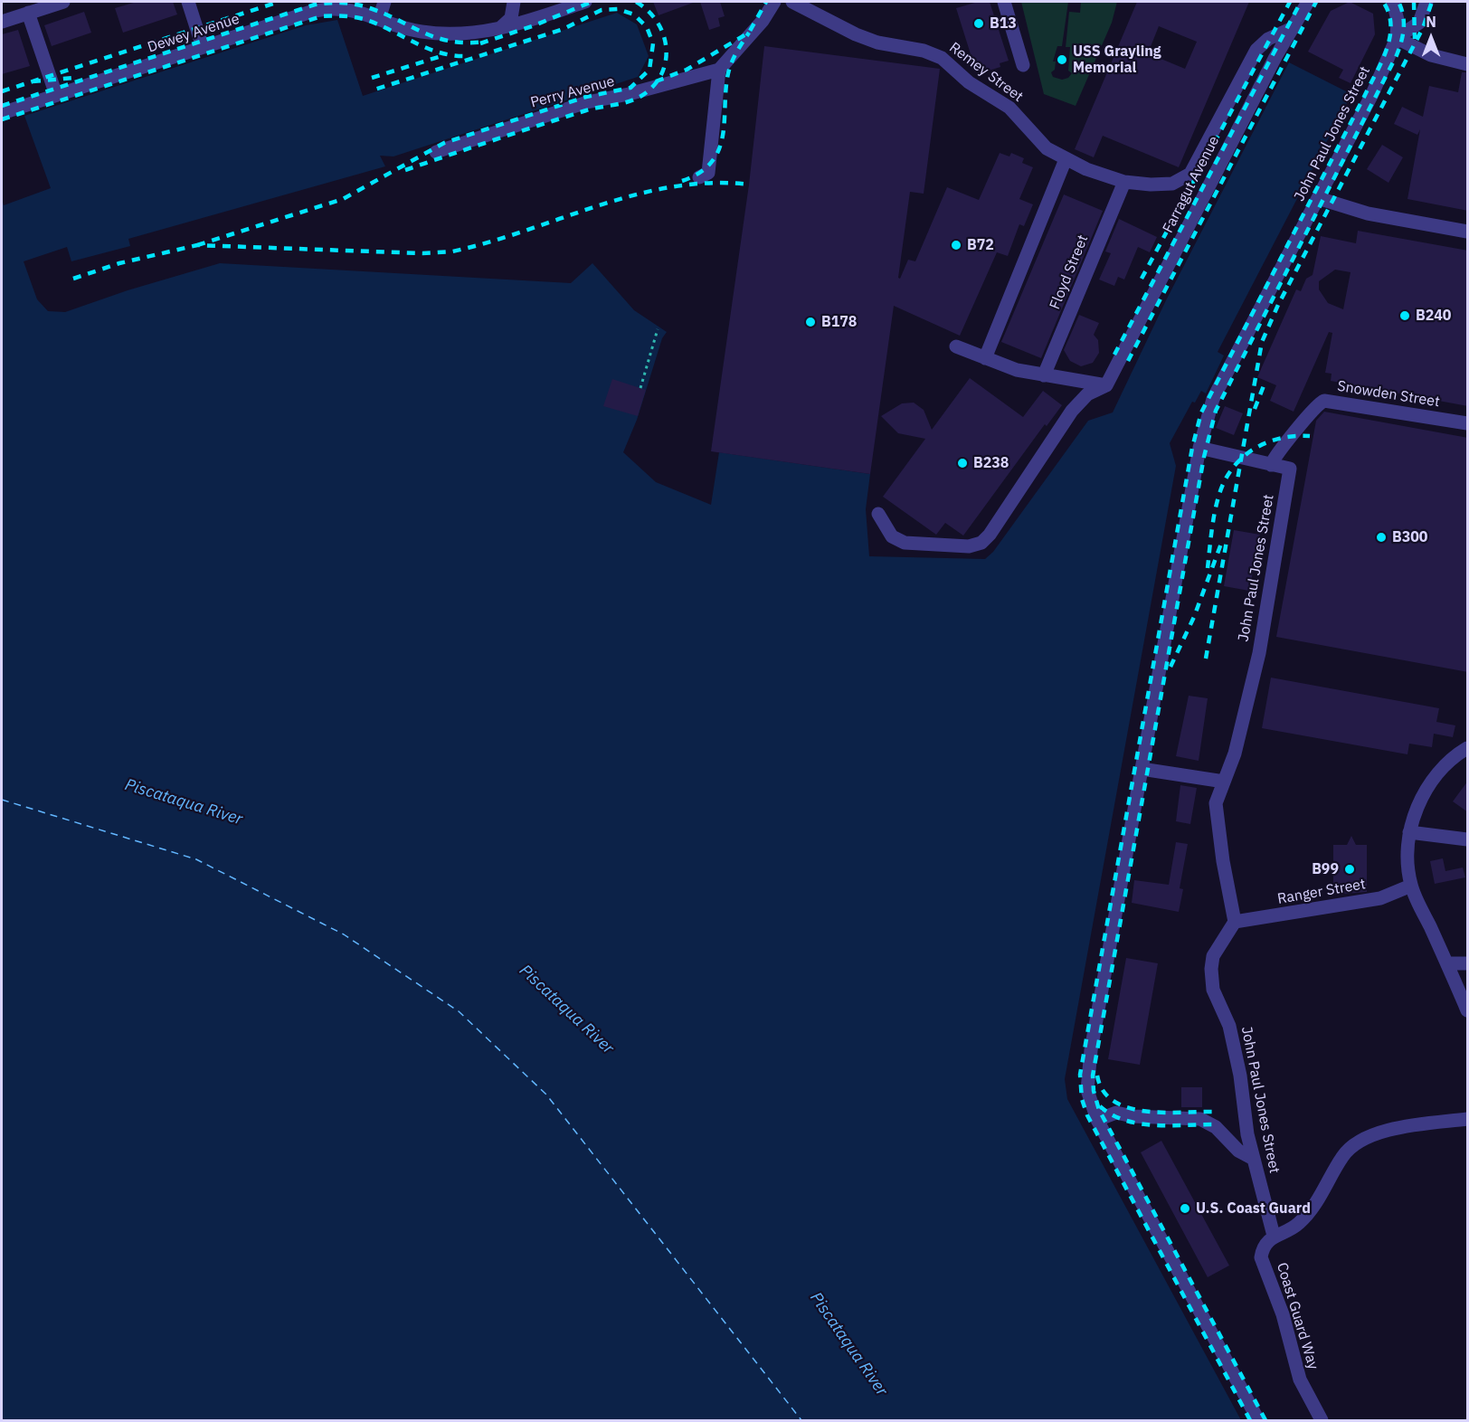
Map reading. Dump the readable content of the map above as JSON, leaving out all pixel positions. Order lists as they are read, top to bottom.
{
  "streets": {
    "street": [
      "Dewey Avenue",
      "Remey Street",
      "Perry Avenue",
      "John Paul Jones Street",
      "Farragut Avenue",
      "Floyd Street",
      "Snowden Street",
      "Ranger Street",
      "Coast Guard Way"
    ]
  },
  "crossings": [
    ["Remey Street", "Farragut Avenue"],
    ["Remey Street", "Floyd Street"],
    ["John Paul Jones Street", "Snowden Street"],
    ["John Paul Jones Street", "Ranger Street"],
    ["John Paul Jones Street", "Coast Guard Way"]
  ],
  "water": ["Piscataqua River"],
  "places": [
    "B13",
    "USS Grayling Memorial",
    "B72",
    "B240",
    "B178",
    "B238",
    "B300",
    "B99",
    "U.S. Coast Guard"
  ],
  "north": "top"
}
